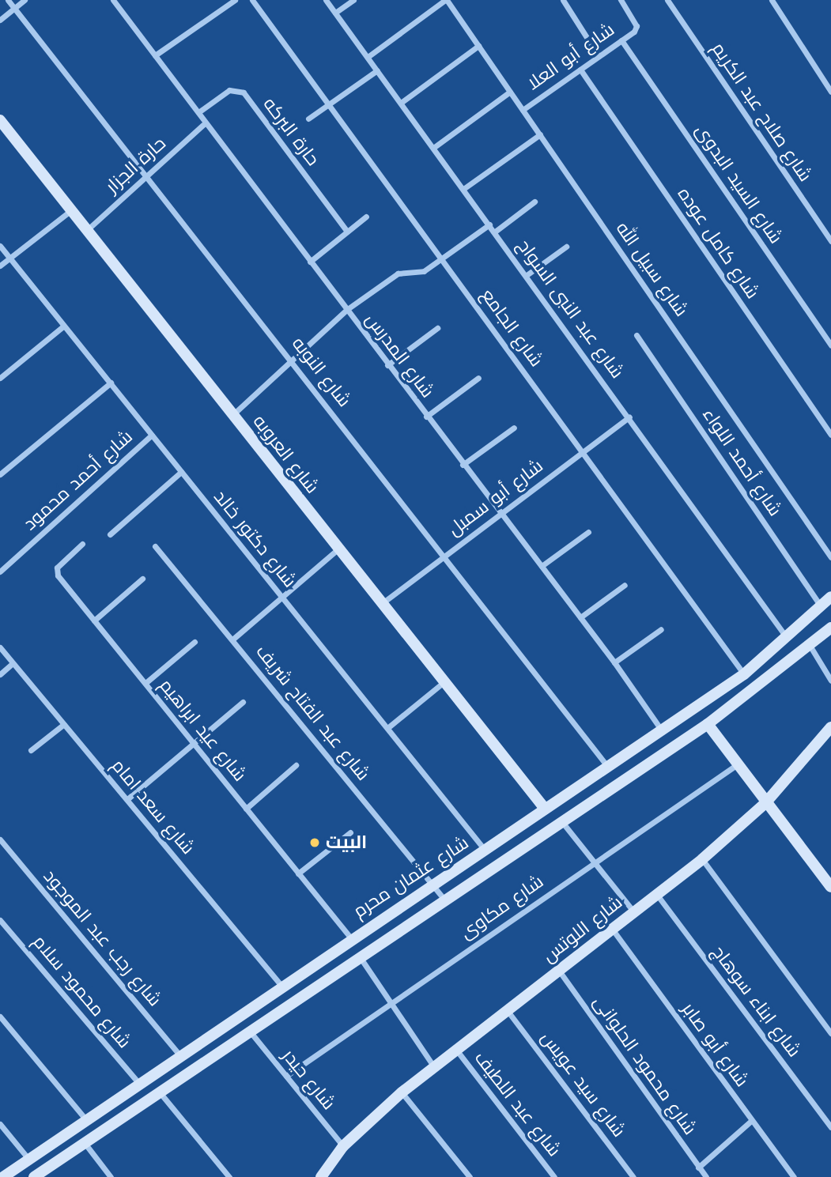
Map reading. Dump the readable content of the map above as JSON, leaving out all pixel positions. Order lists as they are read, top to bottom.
{
  "streets": {
    "main road": ["شارع العروبه", "شارع عثمان محرم", "شارع اللوتس"],
    "street": [
      "شارع أبو العلا",
      "شارع صلاح عبد الكريم",
      "حارة البركه",
      "حارة الجزار",
      "شارع السيد البدوى",
      "شارع كامل عوده",
      "شارع سبيل الله",
      "شارع عبد النبى السواح",
      "شارع الجامع",
      "شارع المدرس",
      "شارع النوبه",
      "شارع أحمد اللواء",
      "شارع أحمد محمود",
      "شارع أبو سمبل",
      "شارع دكتور خالد",
      "شارع عبد الفتاح شريف",
      "شارع عيد ابراهيم",
      "شارع سعد امام",
      "شارع مكاوى",
      "شارع رجب عبد الموجود",
      "شارع محمود سلام",
      "شارع ابناء سوهاج",
      "شارع أبو صابر",
      "شارع محمود الحلوانى",
      "شارع حيدر",
      "شارع سيد عويس",
      "شارع عبد اللطيف"
    ]
  },
  "crossings": [
    ["شارع أبو العلا", "شارع السيد البدوى"],
    ["شارع أبو العلا", "شارع كامل عوده"],
    ["شارع أبو العلا", "شارع سبيل الله"],
    ["حارة البركه", "شارع المدرس"],
    ["حارة الجزار", "شارع المدرس"],
    ["حارة الجزار", "شارع النوبه"],
    ["حارة الجزار", "شارع العروبه"],
    ["شارع عبد النبى السواح", "شارع أبو سمبل"],
    ["شارع عبد النبى السواح", "شارع عثمان محرم"],
    ["شارع الجامع", "شارع أبو سمبل"],
    ["شارع الجامع", "شارع عثمان محرم"],
    ["شارع المدرس", "شارع أبو سمبل"],
    ["شارع المدرس", "شارع عثمان محرم"],
    ["شارع النوبه", "شارع أبو سمبل"],
    ["شارع النوبه", "شارع عثمان محرم"],
    ["شارع العروبه", "شارع أبو سمبل"],
    ["شارع العروبه", "شارع عثمان محرم"],
    ["شارع أحمد اللواء", "شارع عثمان محرم"],
    ["شارع أحمد محمود", "شارع دكتور خالد"],
    ["شارع دكتور خالد", "شارع عثمان محرم"],
    ["شارع عبد الفتاح شريف", "شارع عثمان محرم"],
    ["شارع عيد ابراهيم", "شارع عثمان محرم"],
    ["شارع سعد امام", "شارع عثمان محرم"],
    ["شارع عثمان محرم", "شارع رجب عبد الموجود"],
    ["شارع عثمان محرم", "شارع محمود سلام"],
    ["شارع عثمان محرم", "شارع حيدر"],
    ["شارع مكاوى", "شارع حيدر"],
    ["شارع اللوتس", "شارع ابناء سوهاج"],
    ["شارع اللوتس", "شارع أبو صابر"],
    ["شارع اللوتس", "شارع محمود الحلوانى"],
    ["شارع اللوتس", "شارع حيدر"],
    ["شارع اللوتس", "شارع سيد عويس"],
    ["شارع اللوتس", "شارع عبد اللطيف"]
  ],
  "places": ["البيت"]
}
